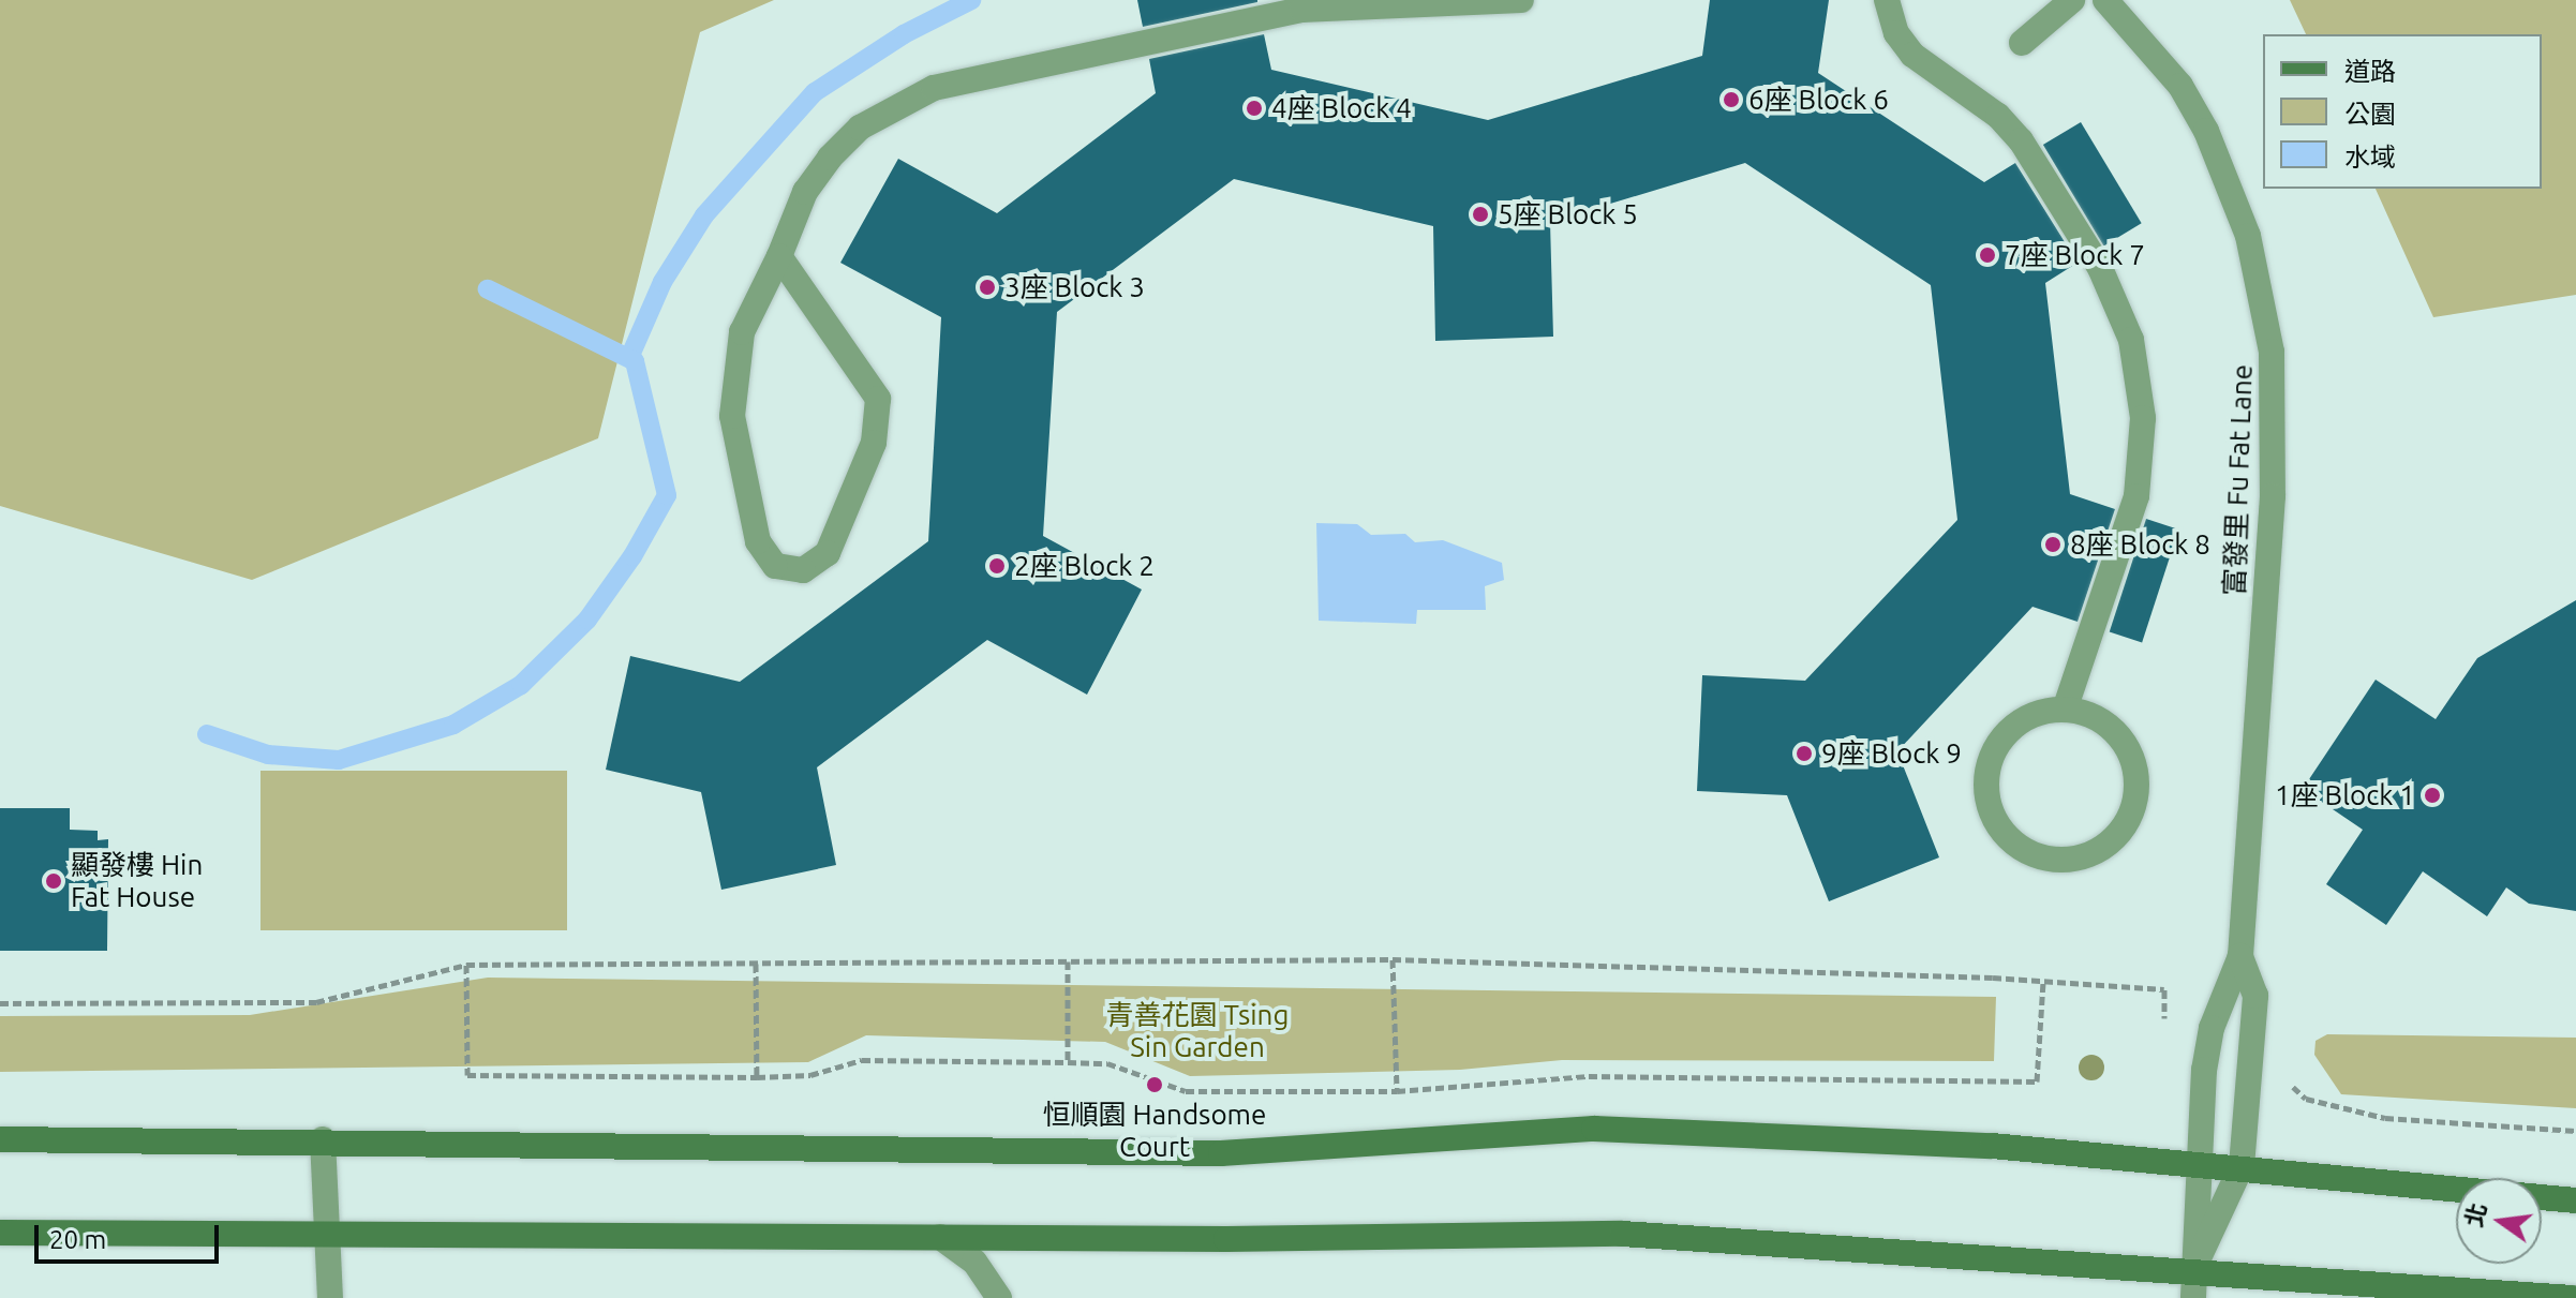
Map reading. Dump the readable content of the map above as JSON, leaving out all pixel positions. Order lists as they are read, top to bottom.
{
  "streets": {
    "street": ["富發里 Fu Fat Lane"]
  },
  "parks": ["青善花園 Tsing Sin Garden"],
  "places": [
    "6座 Block 6",
    "4座 Block 4",
    "5座 Block 5",
    "7座 Block 7",
    "3座 Block 3",
    "8座 Block 8",
    "2座 Block 2",
    "9座 Block 9",
    "1座 Block 1",
    "顯發樓 Hin Fat House",
    "恒順園 Handsome Court"
  ],
  "legend": ["道路", "公園", "水域"],
  "scale_bar": "20 m",
  "north": "left"
}
